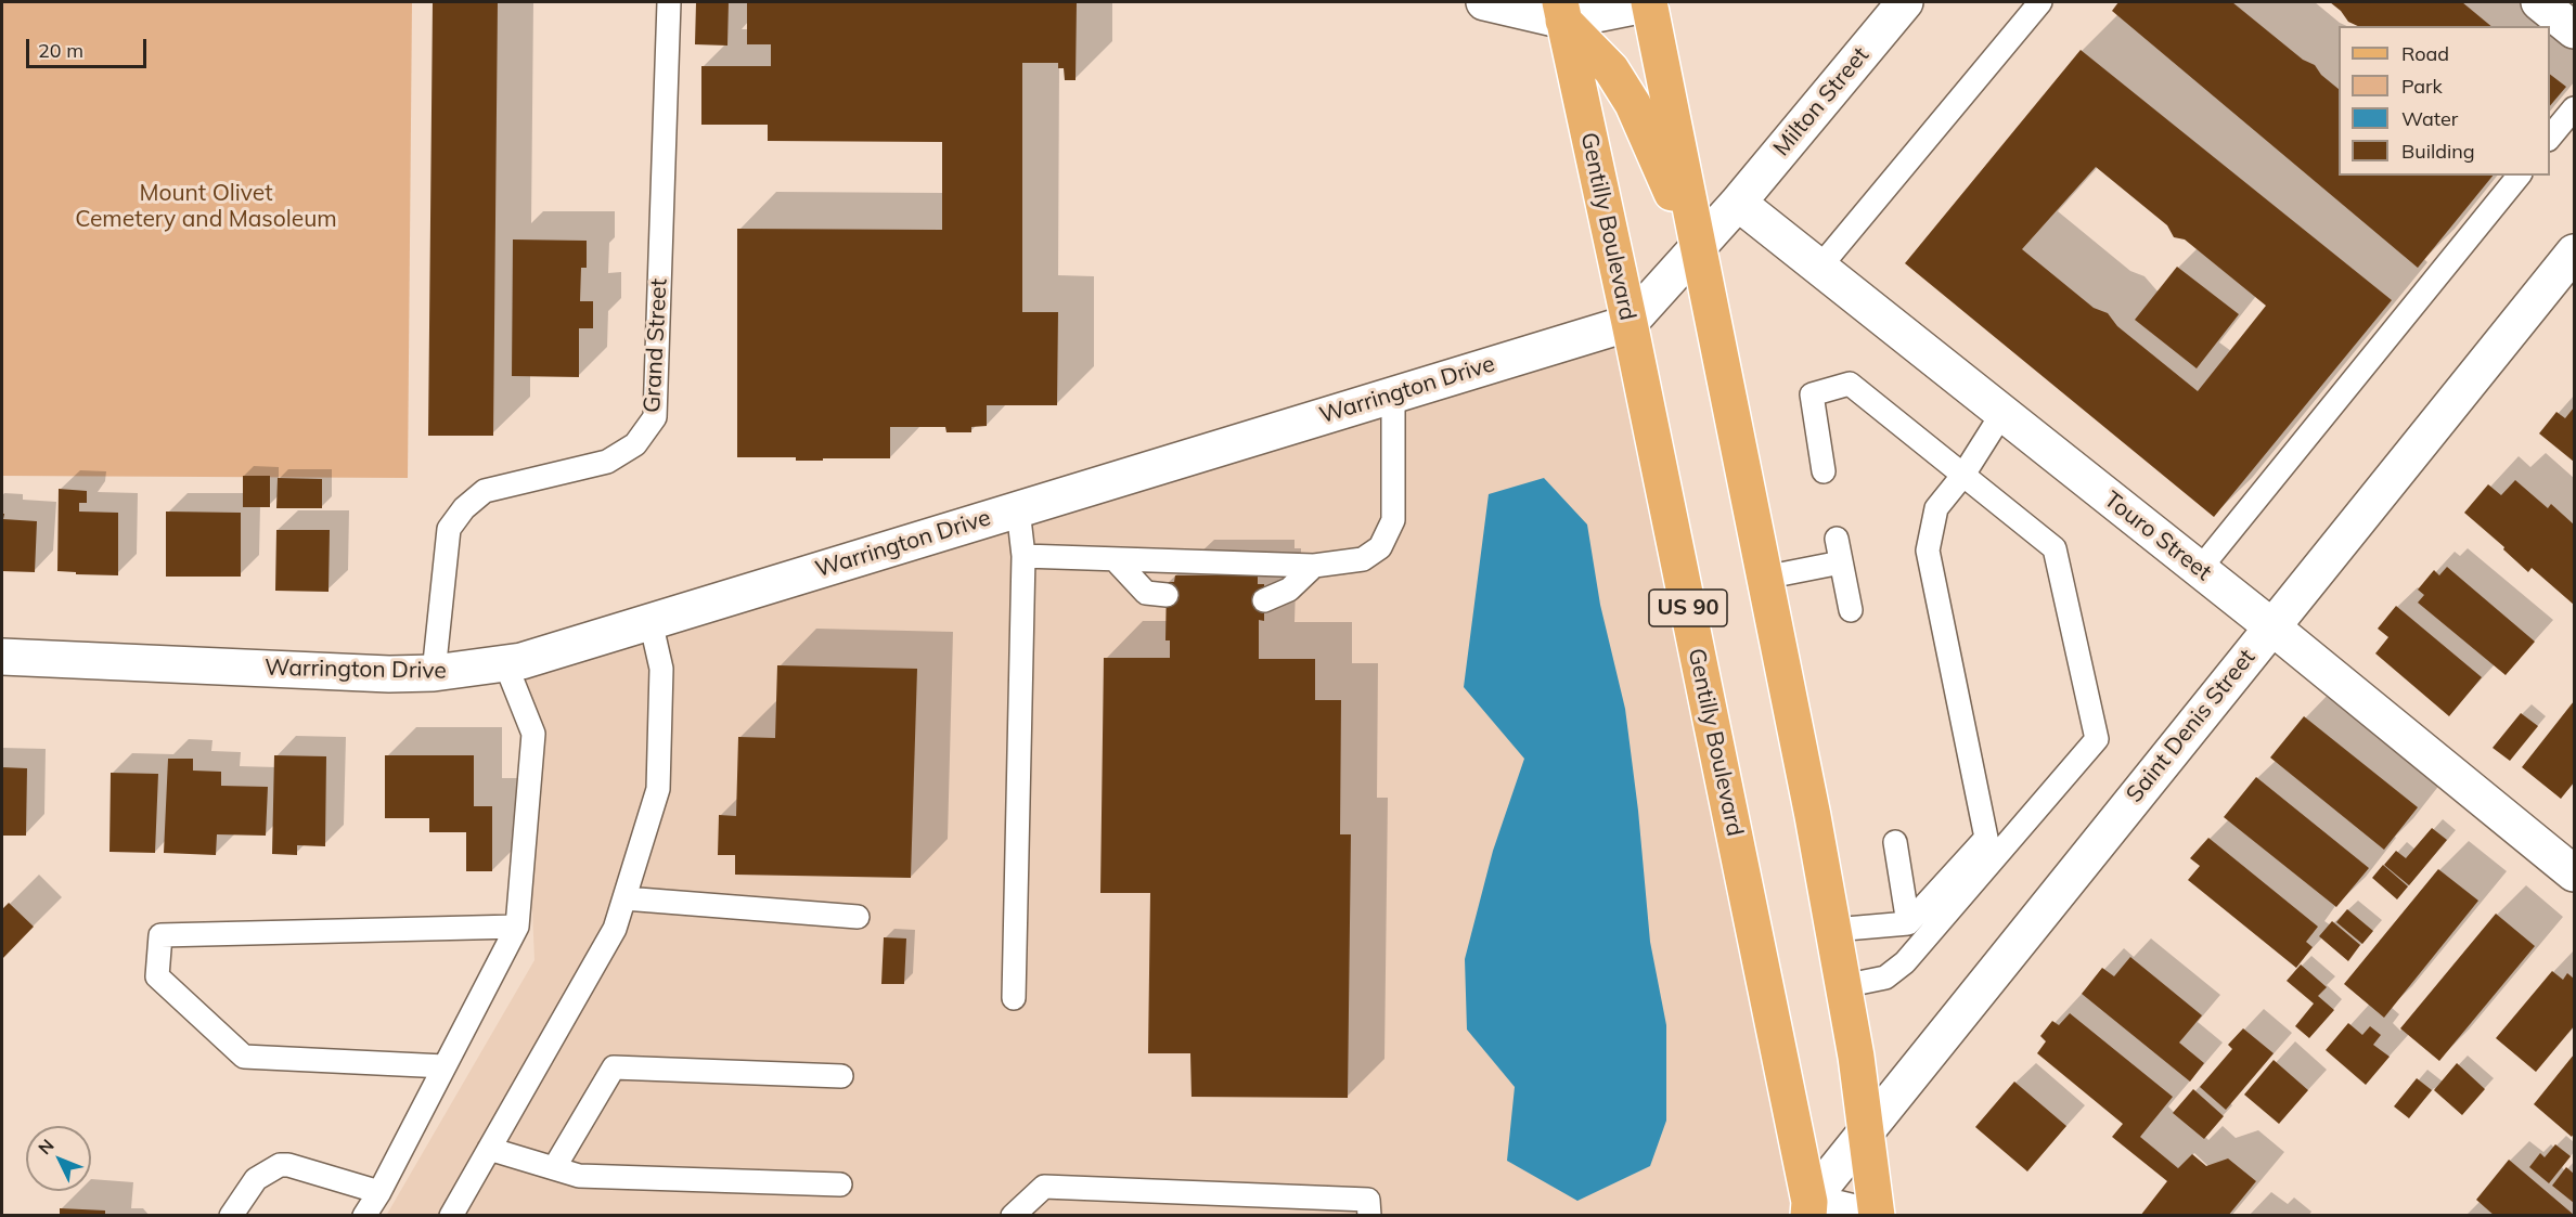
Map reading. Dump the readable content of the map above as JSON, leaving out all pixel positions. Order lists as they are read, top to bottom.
{
  "streets": {
    "main road": ["Gentilly Boulevard", "US 90"],
    "street": [
      "Milton Street",
      "Warrington Drive",
      "Touro Street",
      "Saint Denis Street"
    ],
    "lane": ["Grand Street"]
  },
  "crossings": [
    ["Milton Street", "Touro Street"],
    ["Gentilly Boulevard", "Warrington Drive"],
    ["Gentilly Boulevard", "Saint Denis Street"],
    ["Grand Street", "Warrington Drive"],
    ["Touro Street", "Saint Denis Street"]
  ],
  "parks": ["Mount Olivet Cemetery and Masoleum"],
  "legend": [
    "Road",
    "Park",
    "Water",
    "Building"
  ],
  "scale_bar": "20 m",
  "north": "top left"
}
